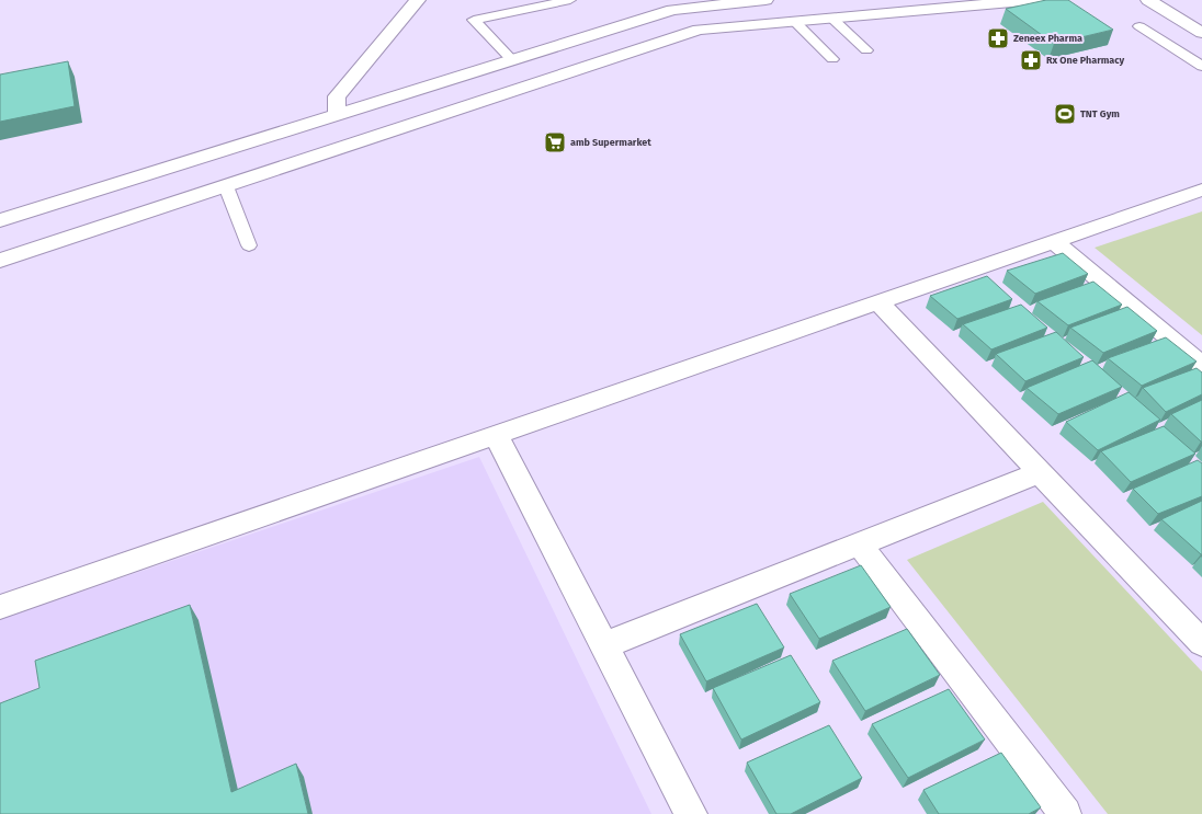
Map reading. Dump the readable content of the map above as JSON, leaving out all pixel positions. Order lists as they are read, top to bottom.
{
  "places": {
    "pharmacy": ["Zeneex Pharma", "Rx One Pharmacy"],
    "sports": ["TNT Gym"],
    "supermarket": ["amb Supermarket"]
  }
}
